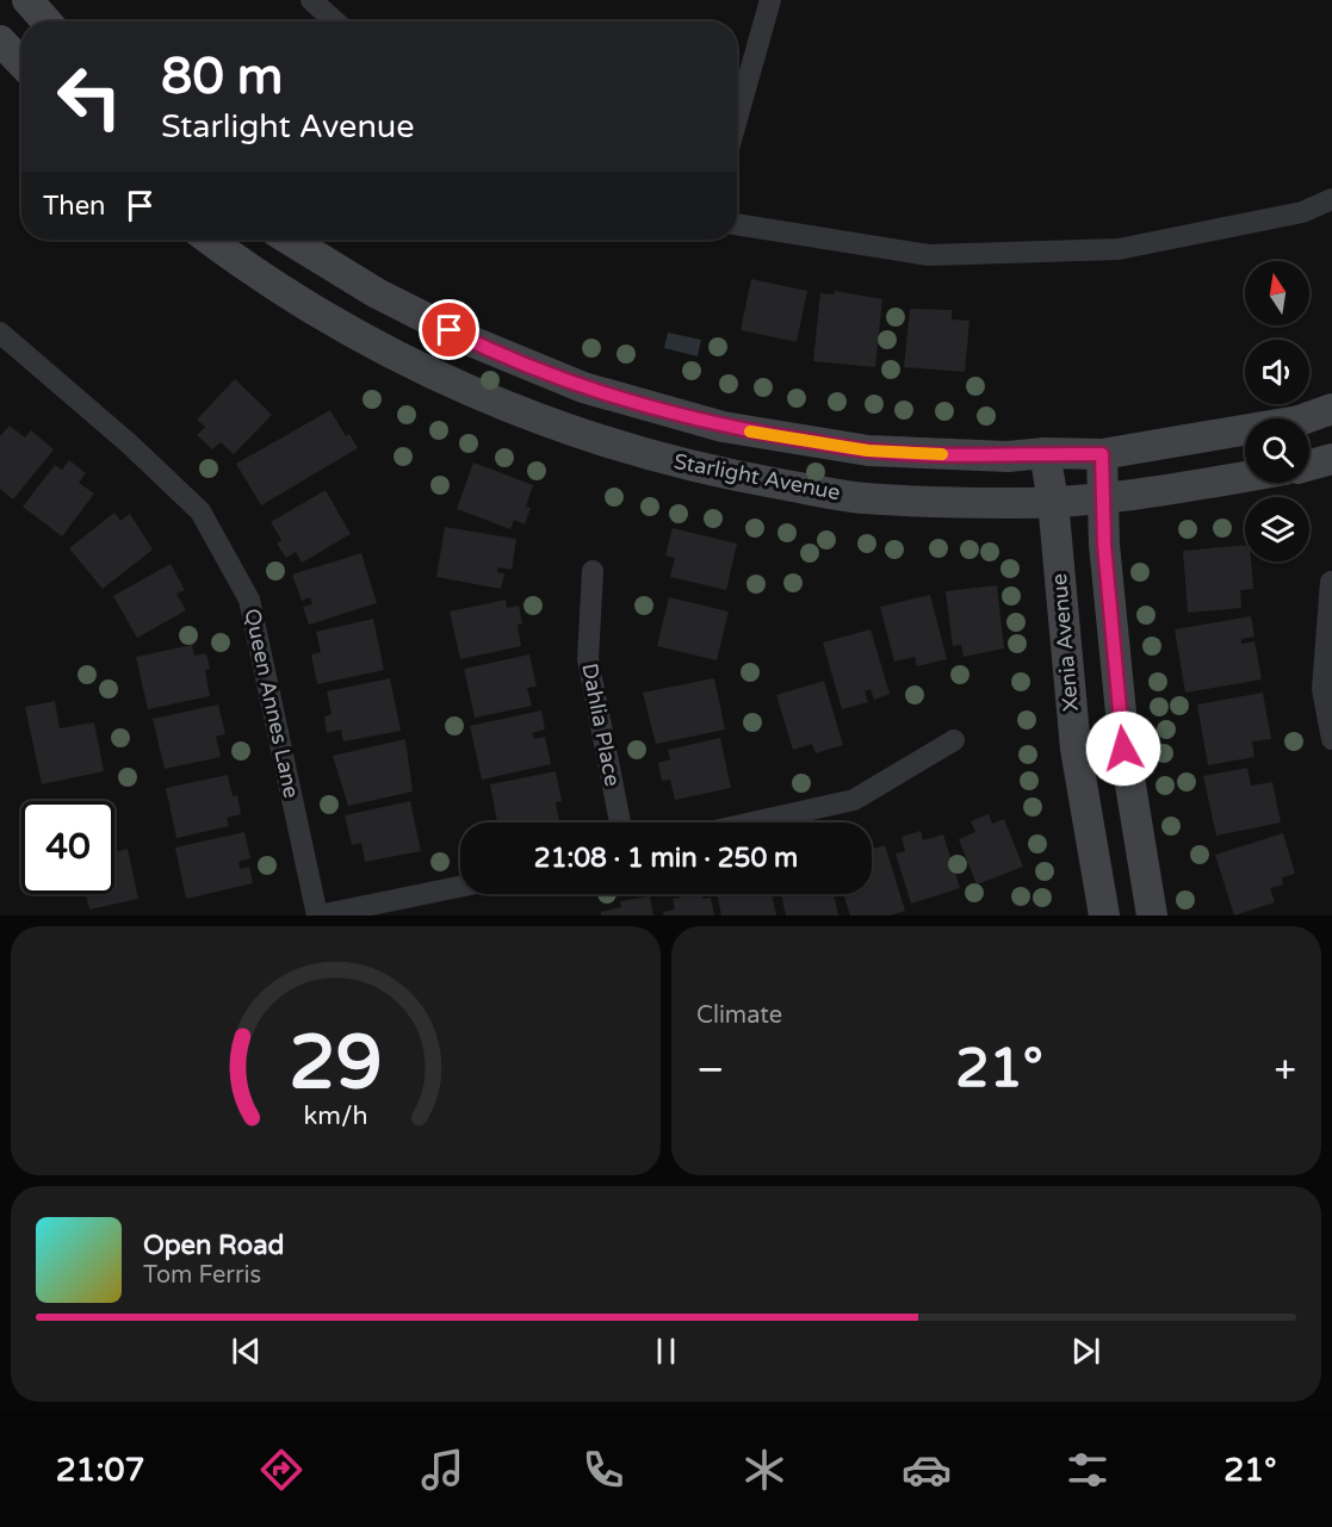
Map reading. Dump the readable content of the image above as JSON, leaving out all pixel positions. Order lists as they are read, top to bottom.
{
  "streets": {
    "street": [
      "Starlight Avenue",
      "Xenia Avenue",
      "Queen Annes Lane",
      "Dahlia Place"
    ]
  },
  "crossings": [
    ["Starlight Avenue", "Xenia Avenue"]
  ],
  "north": "top",
  "page": {
    "turn": ["80 m", "Starlight Avenue"],
    "then": "Then",
    "limit": "40",
    "trip": "21:08 · 1 min · 250 m",
    "tile": "Climate",
    "heat": ["−", "21°", "+"],
    "song": ["Open Road", "Tom Ferris"],
    "tabs": ["21:07", "21°"],
    "gauge": ["29", "km/h"]
  }
}
